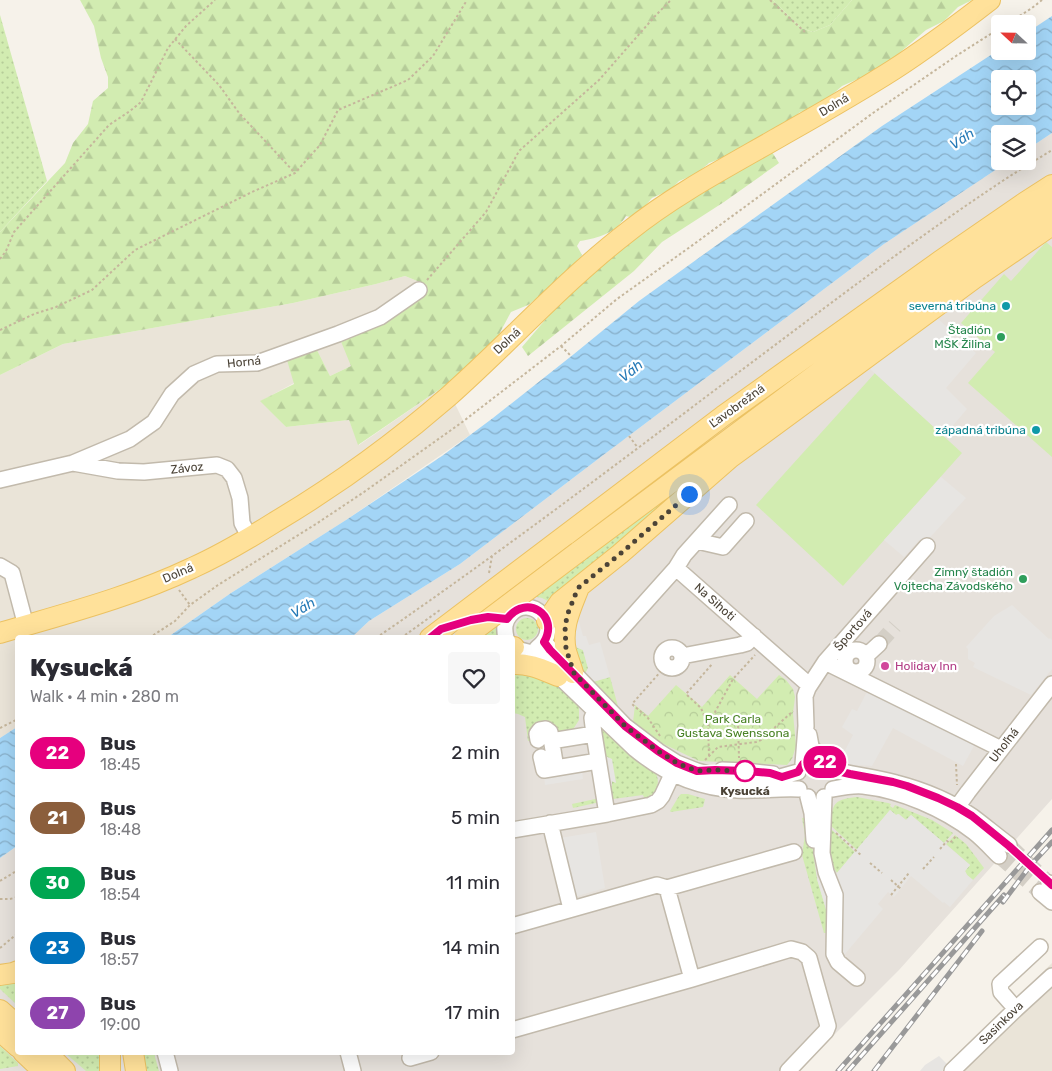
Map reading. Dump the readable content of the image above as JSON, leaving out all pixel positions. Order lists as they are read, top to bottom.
{
  "streets": {
    "main road": ["Dolná", "Ľavobrežná"],
    "street": [
      "Horná",
      "Závoz",
      "Na Sihoti",
      "Športová",
      "Uhoľná",
      "Sasinkova"
    ]
  },
  "crossings": [
    ["Dolná", "Závoz"],
    ["Horná", "Závoz"],
    ["Na Sihoti", "Športová"]
  ],
  "water": ["Váh"],
  "parks": ["Park Carla Gustava Swenssona"],
  "places": [
    "severná tribúna",
    "Štadión MŠK Žilina",
    "západná tribúna",
    "Zimný štadión Vojtecha Závodského",
    "Holiday Inn",
    "Kysucká"
  ],
  "lines": ["bus line 22"],
  "north": "left",
  "page": {
    "on_map": "22",
    "heading": ["Kysucká", "Walk · 4 min · 280 m"],
    "list": [
      {
        "mark": "22",
        "name": "Bus",
        "note": "18:45",
        "value": "2 min"
      },
      {
        "mark": "21",
        "name": "Bus",
        "note": "18:48",
        "value": "5 min"
      },
      {
        "mark": "30",
        "name": "Bus",
        "note": "18:54",
        "value": "11 min"
      },
      {
        "mark": "23",
        "name": "Bus",
        "note": "18:57",
        "value": "14 min"
      },
      {
        "mark": "27",
        "name": "Bus",
        "note": "19:00",
        "value": "17 min"
      }
    ]
  }
}
